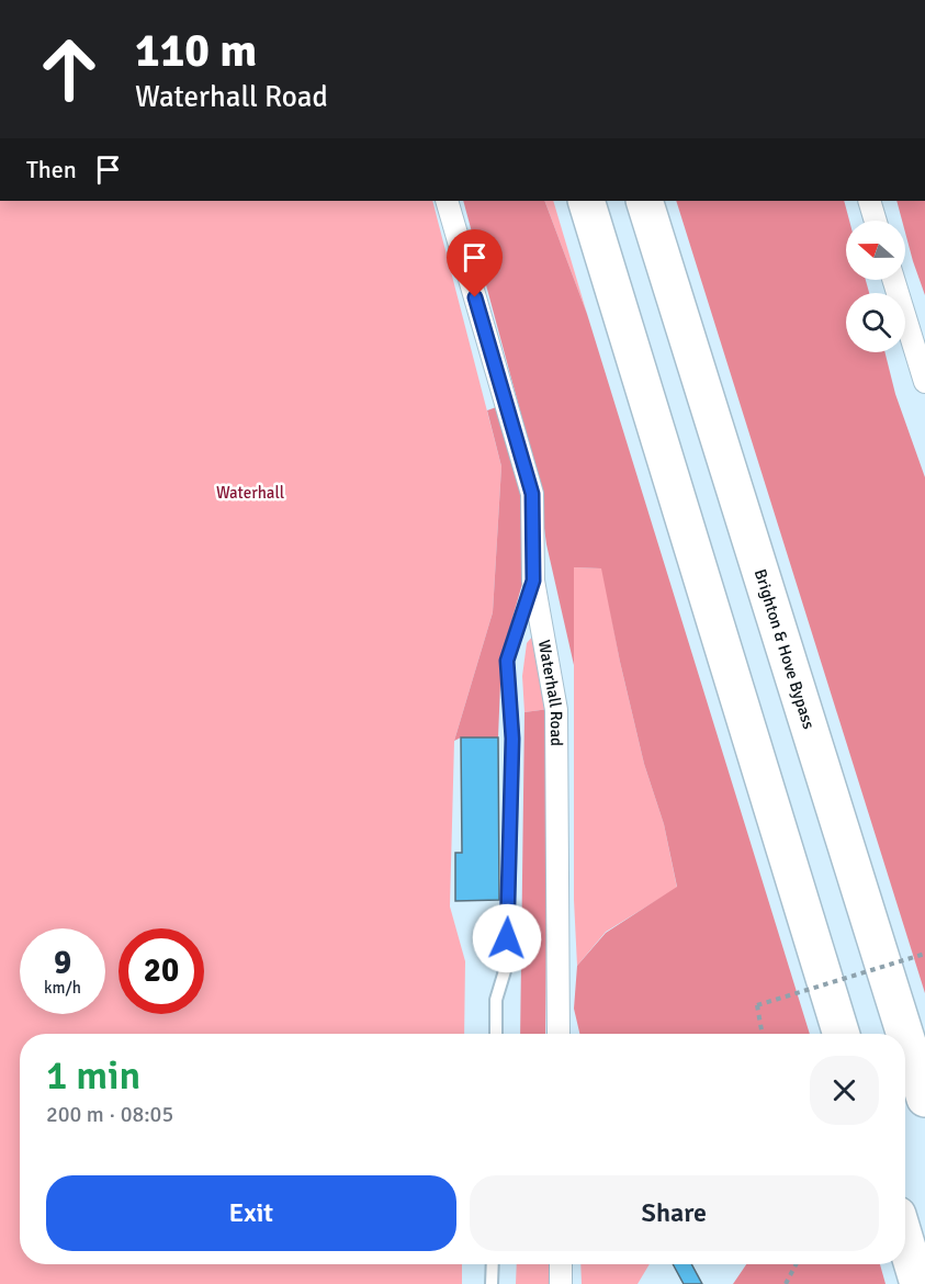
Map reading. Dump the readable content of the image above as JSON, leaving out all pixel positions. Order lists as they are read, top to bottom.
{
  "streets": {
    "highway": ["Brighton & Hove Bypass"],
    "street": ["Waterhall Road"]
  },
  "parks": ["Waterhall"],
  "north": "left",
  "page": {
    "turn": ["110 m", "Waterhall Road"],
    "then": "Then",
    "speed": "9 km/h",
    "limit": "20",
    "heading": ["1 min", "200 m · 08:05"],
    "buttons": ["Exit", "Share"]
  }
}
